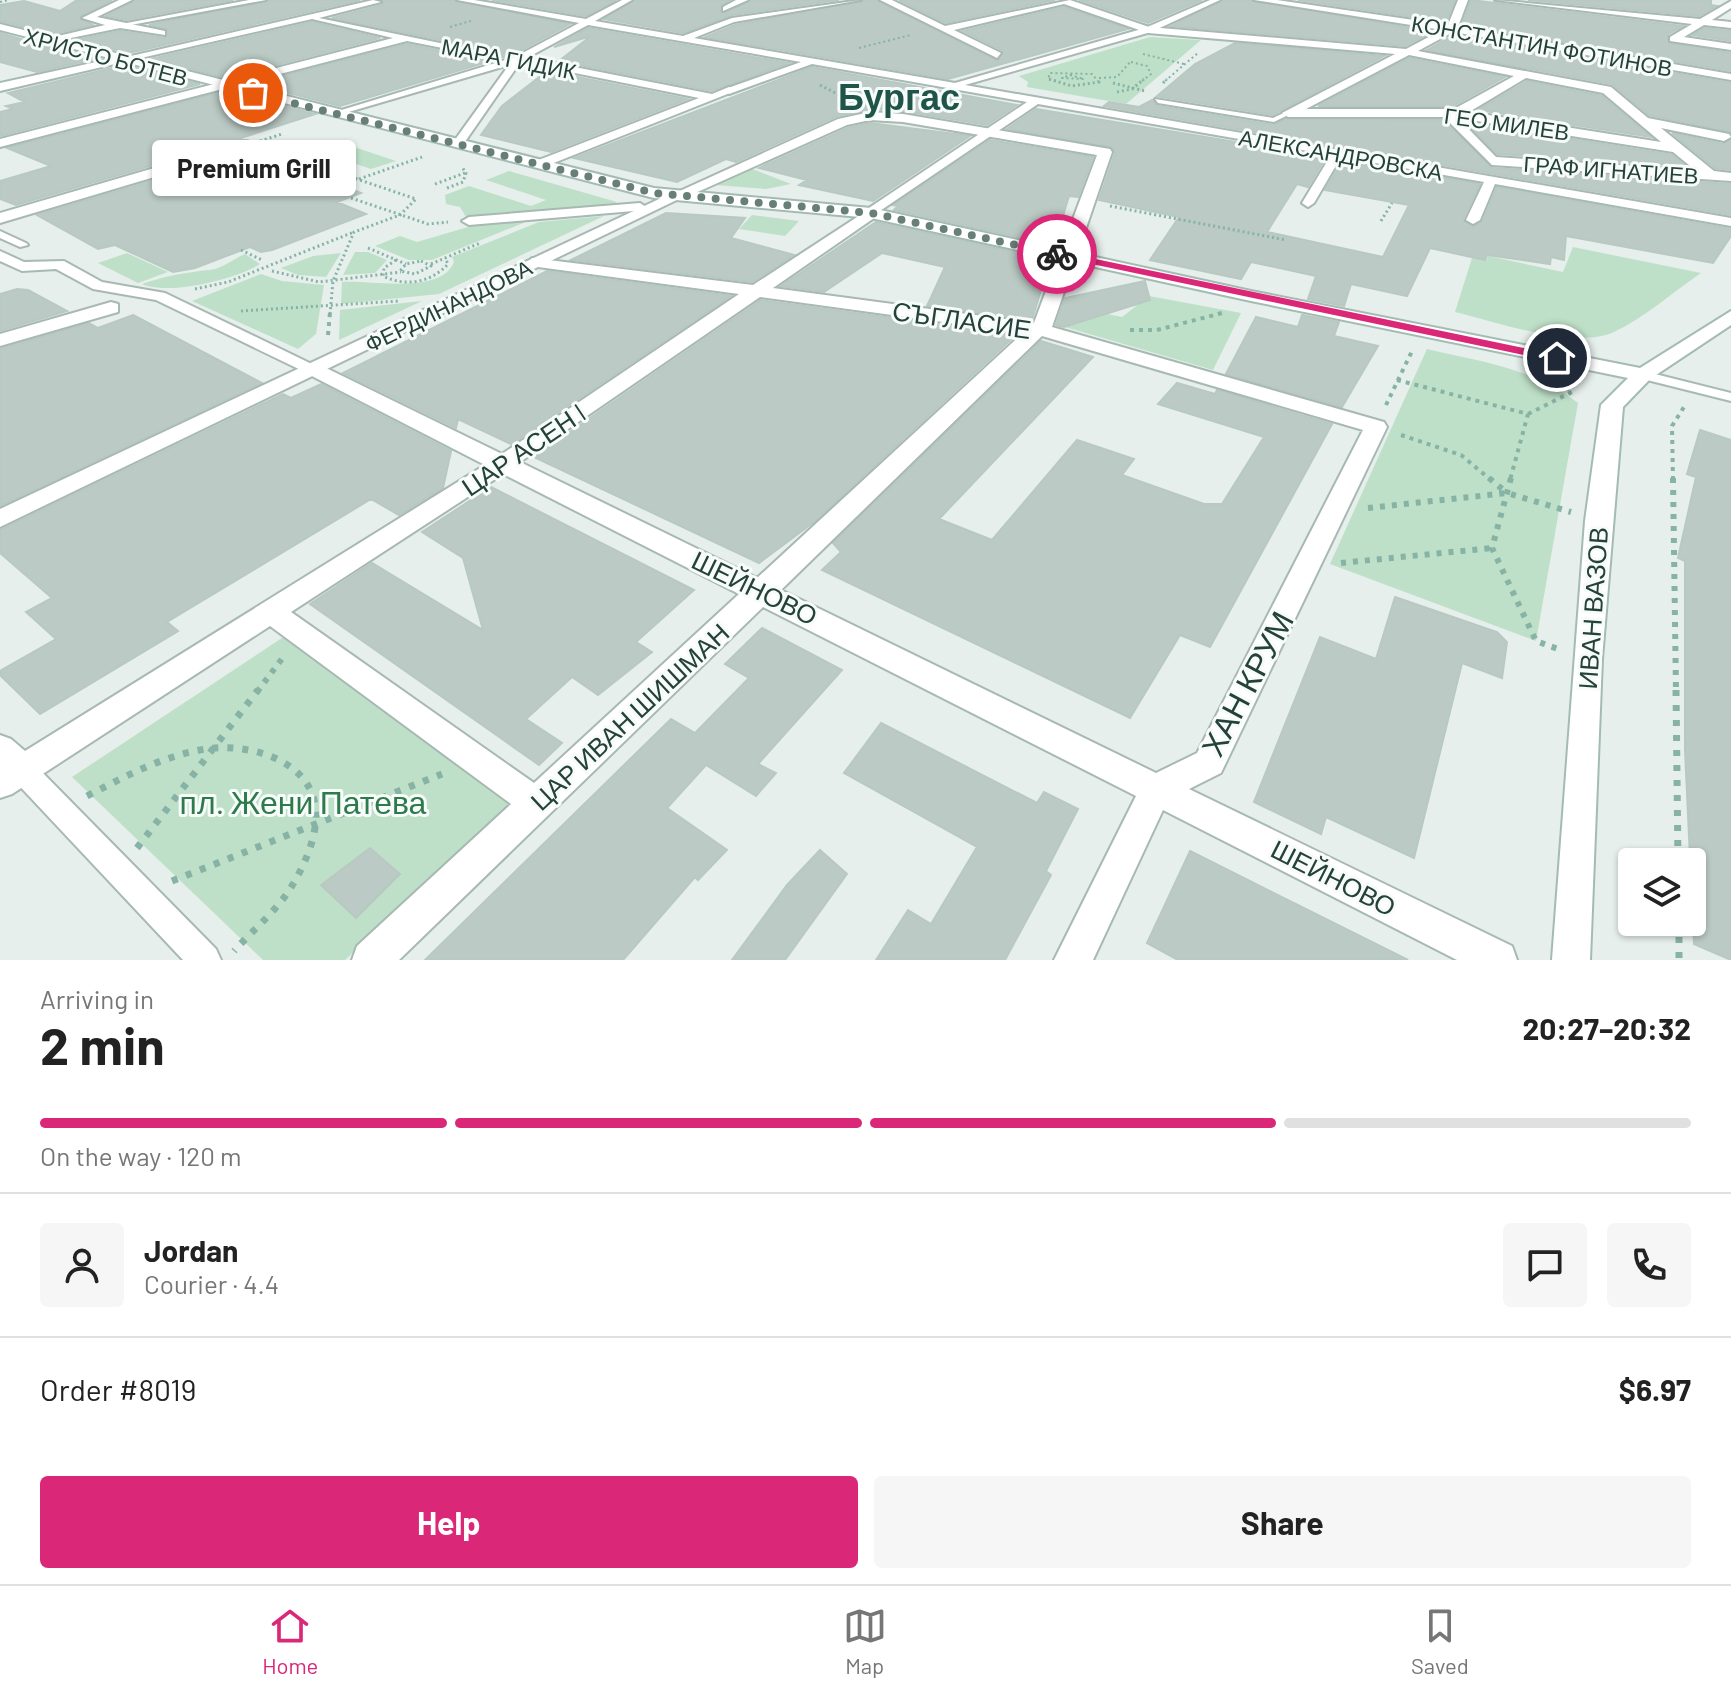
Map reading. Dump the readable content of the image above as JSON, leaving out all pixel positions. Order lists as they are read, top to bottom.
{
  "streets": {
    "street": [
      "КОНСТАНТИН ФОТИНОВ",
      "ХРИСТО БОТЕВ",
      "МАРА ГИДИК",
      "ГЕО МИЛЕВ",
      "АЛЕКСАНДРОВСКА",
      "ГРАФ ИГНАТИЕВ",
      "ФЕРДИНАНДОВА",
      "СЪГЛАСИЕ",
      "ЦАР АСЕН I",
      "ШЕЙНОВО",
      "ИВАН ВАЗОВ",
      "ХАН КРУМ",
      "ЦАР ИВАН ШИШМАН"
    ]
  },
  "crossings": [
    ["ХРИСТО БОТЕВ", "ФЕРДИНАНДОВА"],
    ["ХРИСТО БОТЕВ", "ЦАР АСЕН I"],
    ["ХРИСТО БОТЕВ", "ИВАН ВАЗОВ"],
    ["ХРИСТО БОТЕВ", "ЦАР ИВАН ШИШМАН"],
    ["ГЕО МИЛЕВ", "ГРАФ ИГНАТИЕВ"],
    ["АЛЕКСАНДРОВСКА", "ЦАР АСЕН I"],
    ["ФЕРДИНАНДОВА", "СЪГЛАСИЕ"],
    ["ФЕРДИНАНДОВА", "ЦАР АСЕН I"],
    ["ФЕРДИНАНДОВА", "ШЕЙНОВО"],
    ["ФЕРДИНАНДОВА", "ЦАР ИВАН ШИШМАН"],
    ["СЪГЛАСИЕ", "ЦАР АСЕН I"],
    ["СЪГЛАСИЕ", "ХАН КРУМ"],
    ["СЪГЛАСИЕ", "ЦАР ИВАН ШИШМАН"],
    ["ЦАР АСЕН I", "ШЕЙНОВО"],
    ["ШЕЙНОВО", "ХАН КРУМ"],
    ["ШЕЙНОВО", "ЦАР ИВАН ШИШМАН"]
  ],
  "districts": ["Бургас"],
  "parks": ["пл. Жени Патева"],
  "places": ["Premium Grill"],
  "page": {
    "bubble": "Premium Grill",
    "heading": ["2 min", "Arriving in", "20:27–20:32"],
    "panel": [
      "Jordan",
      "Courier · 4.4",
      "Order #8019",
      "$6.97"
    ],
    "bar": "On the way · 120 m",
    "buttons": ["Help", "Share"],
    "tabs": ["Home", "Map", "Saved"]
  }
}
